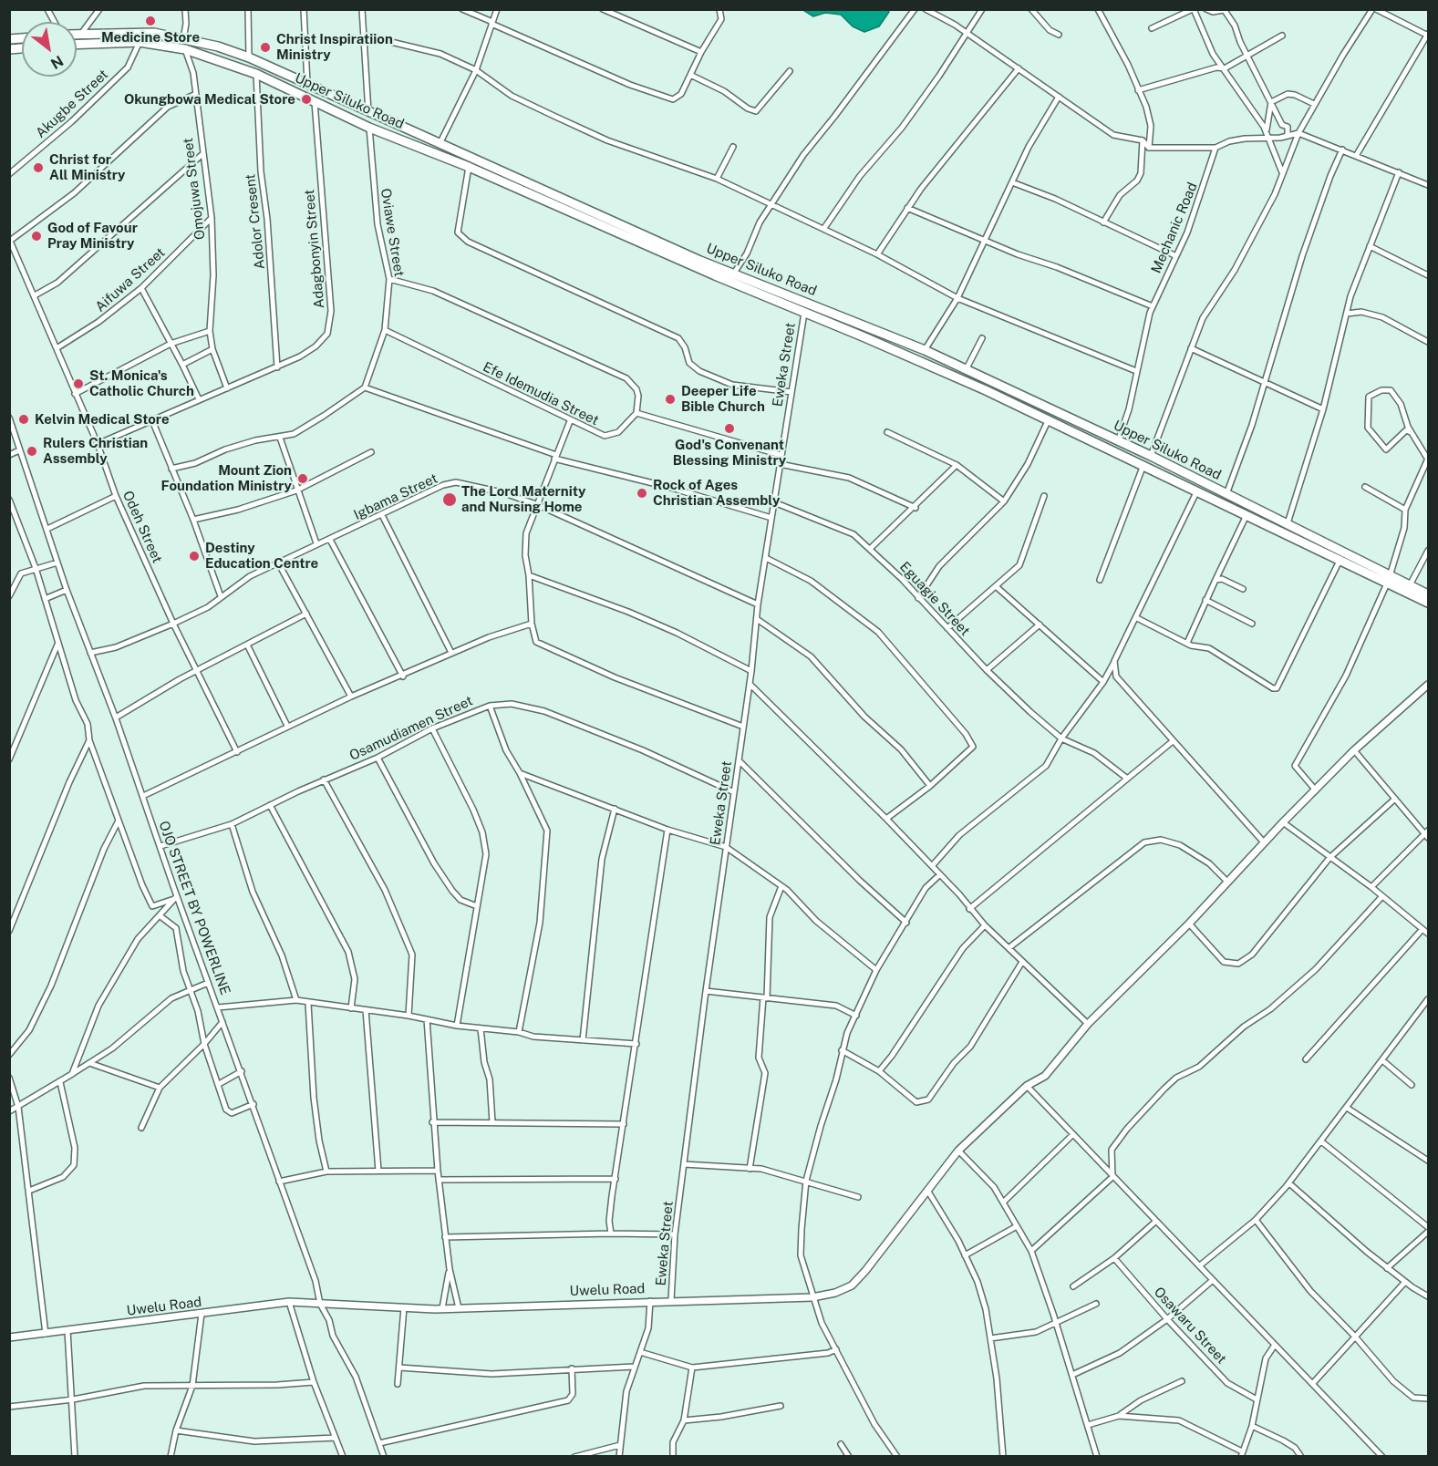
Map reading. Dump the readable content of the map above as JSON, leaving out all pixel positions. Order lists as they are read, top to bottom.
{
  "streets": {
    "main road": ["Upper Siluko Road"],
    "street": [
      "Akugbe Street",
      "Omojuwa Street",
      "Adolor Cresent",
      "Mechanic Road",
      "Oviawe Street",
      "Adagbonyin Street",
      "Aifuwa Street",
      "Eweka Street",
      "Efe Idemudia Street",
      "Igbama Street",
      "Odeh Street",
      "Eguagie Street",
      "Osamudiamen Street",
      "OJO STREET BY POWERLINE",
      "Uwelu Road",
      "Osawaru Street"
    ]
  },
  "crossings": [
    ["Upper Siluko Road", "Akugbe Street"],
    ["Upper Siluko Road", "Omojuwa Street"],
    ["Upper Siluko Road", "Adolor Cresent"],
    ["Upper Siluko Road", "Mechanic Road"],
    ["Upper Siluko Road", "Oviawe Street"],
    ["Upper Siluko Road", "Adagbonyin Street"],
    ["Upper Siluko Road", "Eweka Street"],
    ["Omojuwa Street", "Adagbonyin Street"],
    ["Omojuwa Street", "Aifuwa Street"],
    ["Adolor Cresent", "Adagbonyin Street"],
    ["Oviawe Street", "Efe Idemudia Street"],
    ["Adagbonyin Street", "Odeh Street"],
    ["Aifuwa Street", "Odeh Street"],
    ["Eweka Street", "Igbama Street"],
    ["Eweka Street", "Eguagie Street"],
    ["Eweka Street", "Osamudiamen Street"],
    ["Eweka Street", "Uwelu Road"],
    ["Igbama Street", "Odeh Street"],
    ["Igbama Street", "OJO STREET BY POWERLINE"],
    ["Osamudiamen Street", "OJO STREET BY POWERLINE"]
  ],
  "places": [
    "Medicine Store",
    "Christ Inspiratiion Ministry",
    "Okungbowa Medical Store",
    "Christ for All Ministry",
    "God of Favour Pray Ministry",
    "St. Monica's Catholic Church",
    "Deeper Life Bible Church",
    "Kelvin Medical Store",
    "God's Convenant Blessing Ministry",
    "Rulers Christian Assembly",
    "Mount Zion Foundation Ministry",
    "Rock of Ages Christian Assembly",
    "The Lord Maternity and Nursing Home",
    "Destiny Education Centre"
  ],
  "north": "bottom right"
}
